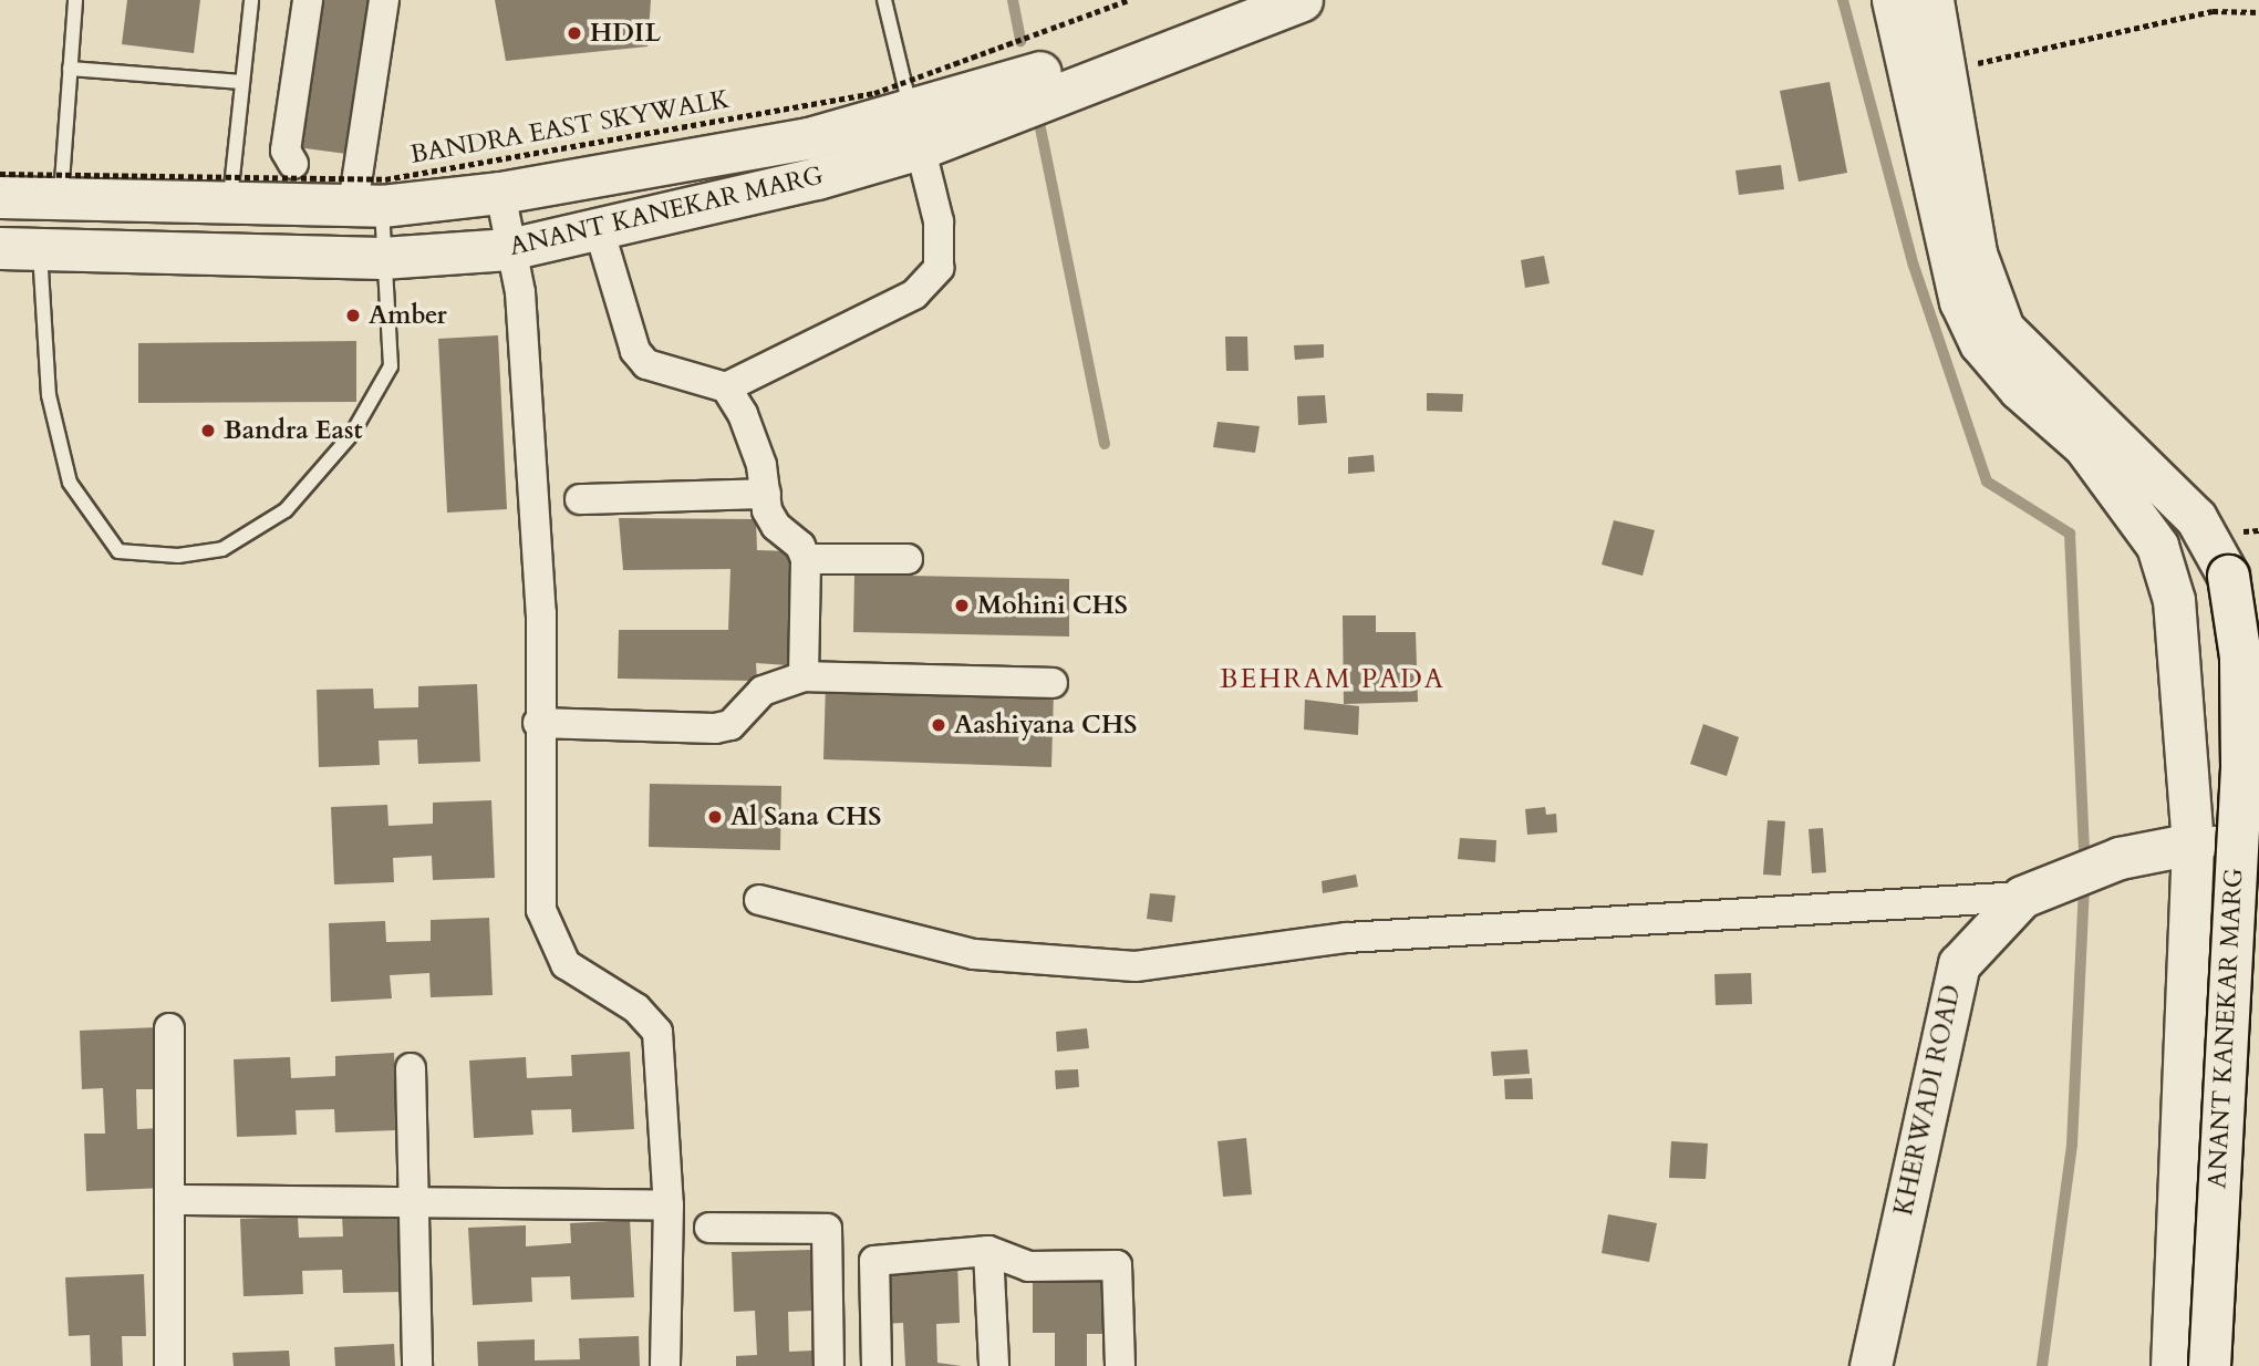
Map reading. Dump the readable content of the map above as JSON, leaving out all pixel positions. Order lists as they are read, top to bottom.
{
  "streets": {
    "street": ["ANANT KANEKAR MARG", "KHERWADI ROAD"],
    "path": ["BANDRA EAST SKYWALK"]
  },
  "crossings": [
    ["ANANT KANEKAR MARG", "KHERWADI ROAD"]
  ],
  "districts": ["BEHRAM PADA"],
  "places": [
    "HDIL",
    "Amber",
    "Bandra East",
    "Mohini CHS",
    "Aashiyana CHS",
    "Al Sana CHS"
  ]
}
